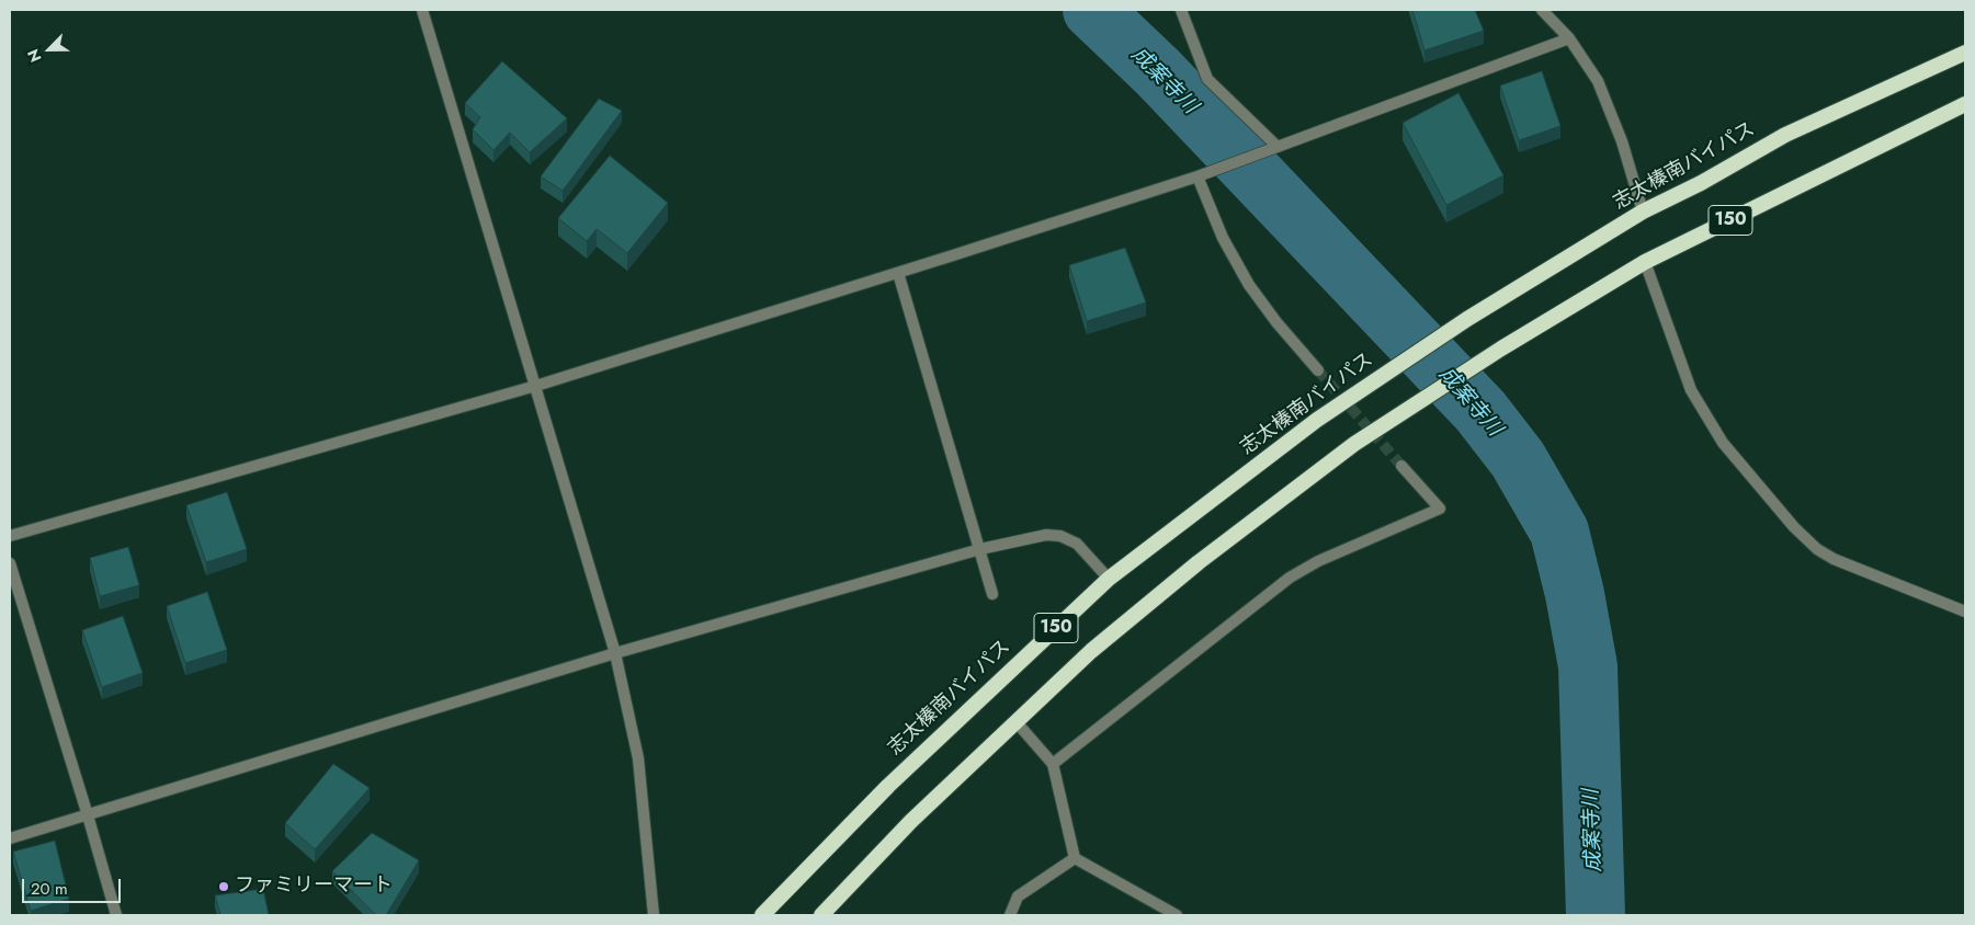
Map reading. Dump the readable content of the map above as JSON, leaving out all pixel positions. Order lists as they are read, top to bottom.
{
  "streets": {
    "highway": ["志太榛南バイパス", "150"]
  },
  "water": ["成案寺川"],
  "places": ["ファミリーマート"],
  "scale_bar": "20 m",
  "north": "bottom left"
}
